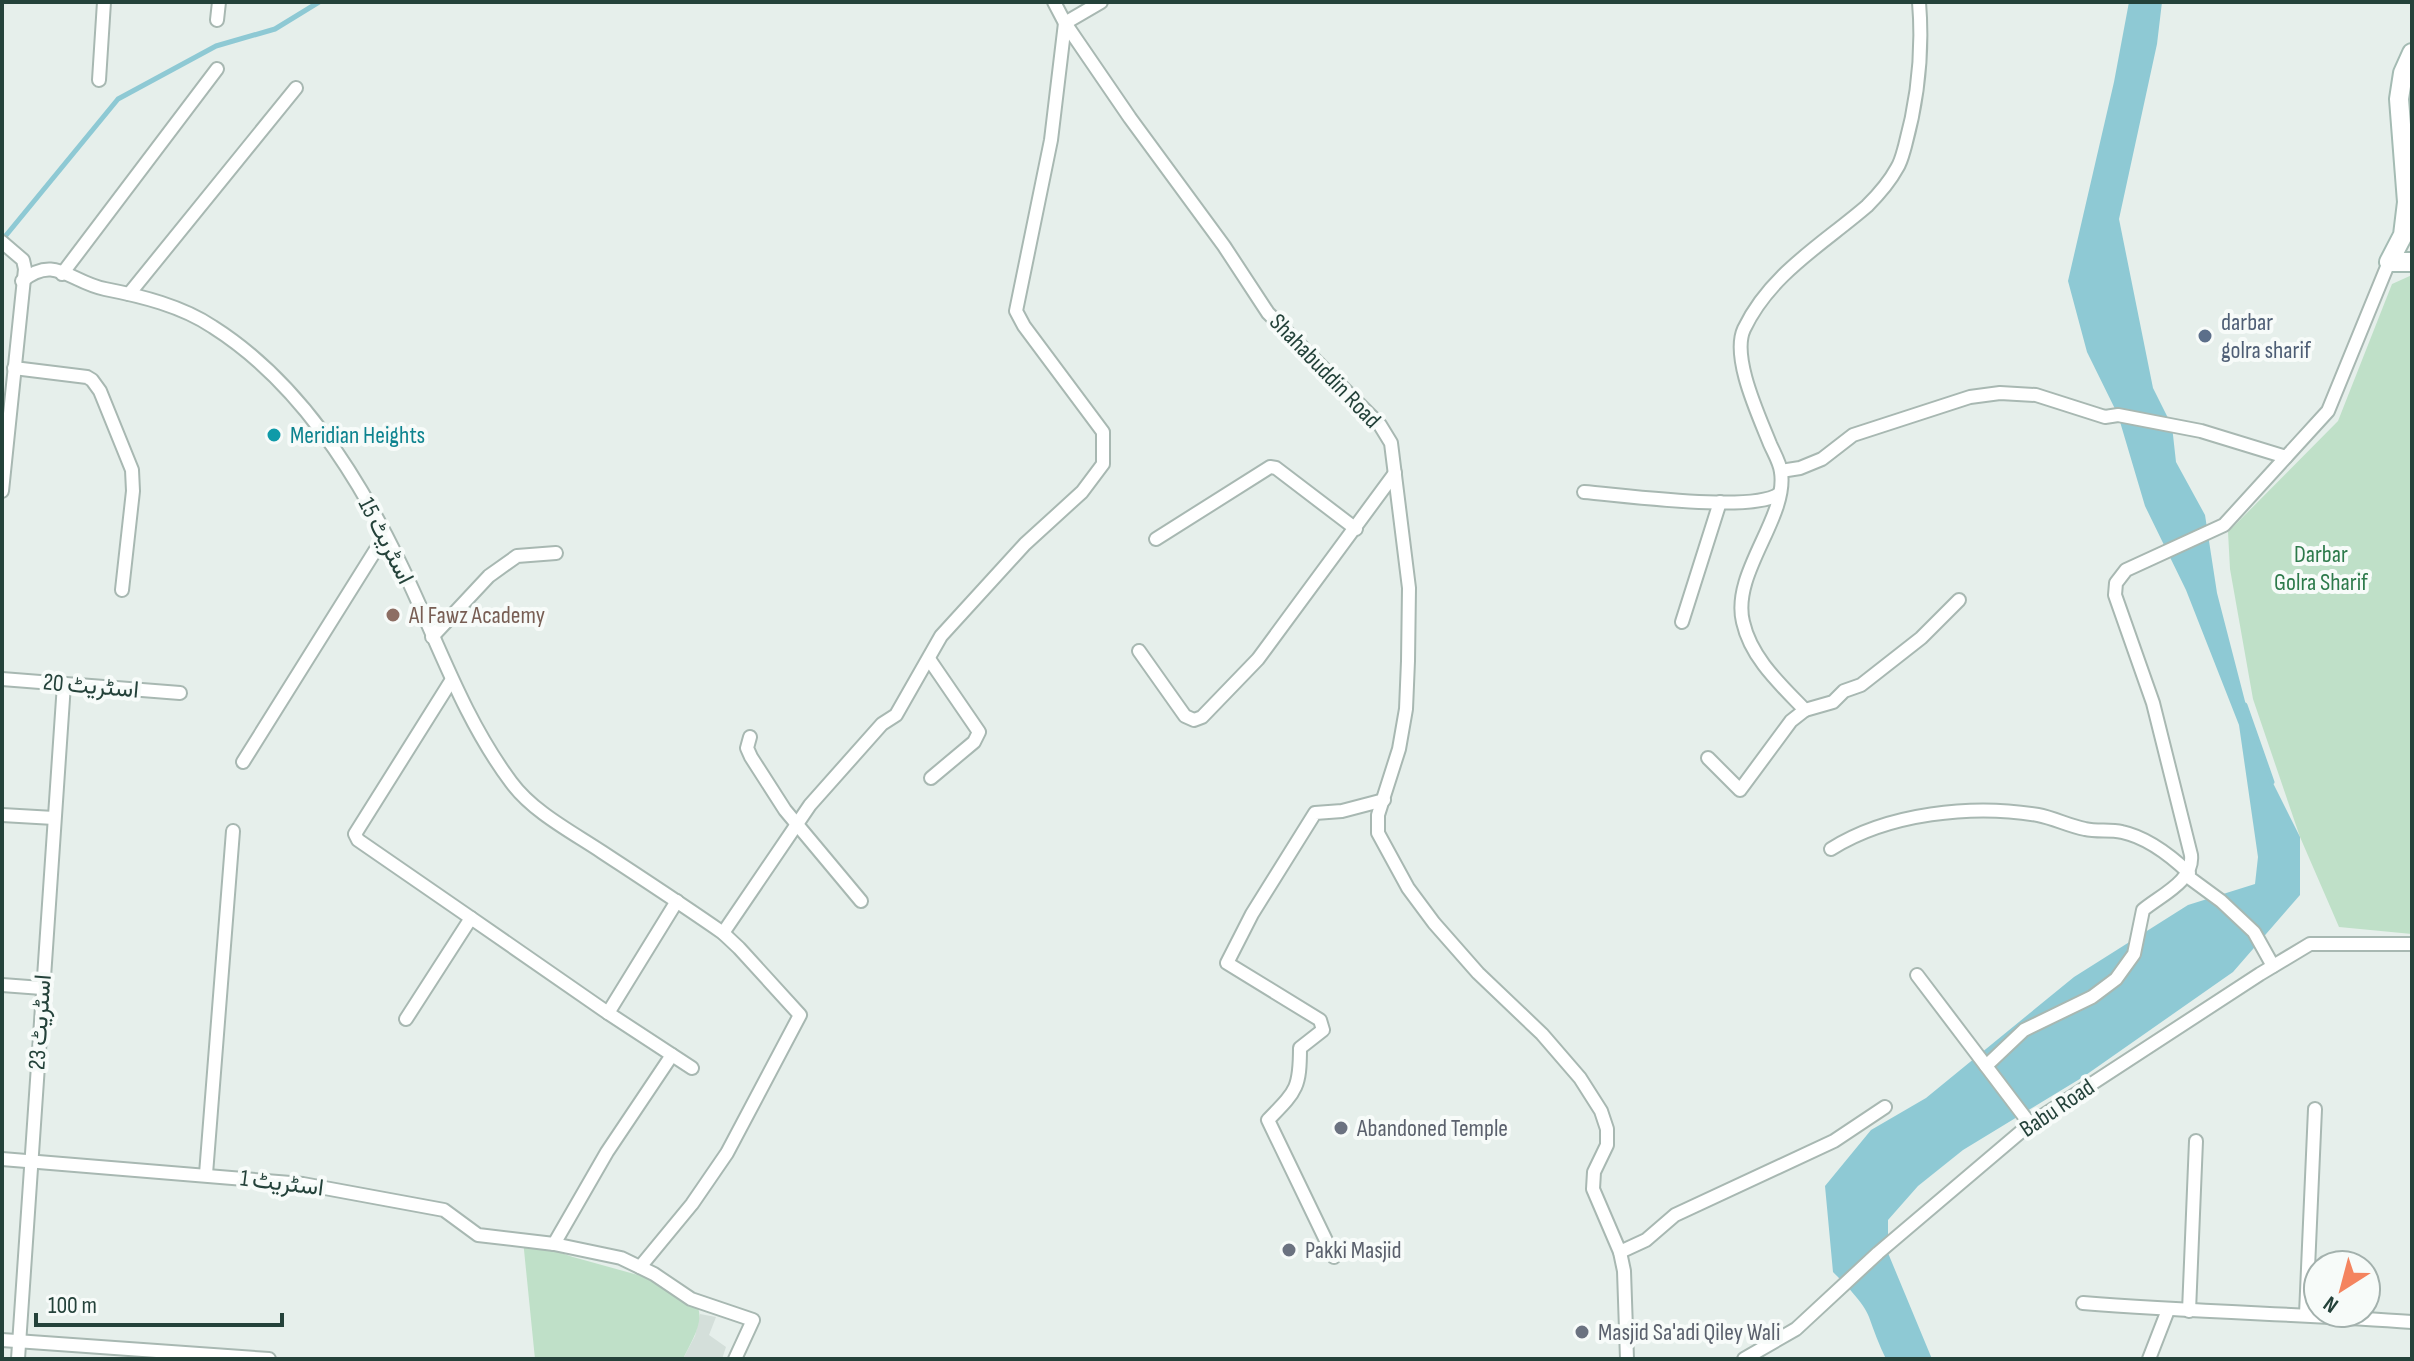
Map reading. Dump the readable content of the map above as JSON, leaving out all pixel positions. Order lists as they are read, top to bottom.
{
  "streets": {
    "street": [
      "Shahabuddin Road",
      "اسٹریٹ 15",
      "اسٹریٹ 20",
      "اسٹریٹ 23",
      "Babu Road",
      "اسٹریٹ 1"
    ]
  },
  "crossings": [
    ["اسٹریٹ 15", "اسٹریٹ 1"],
    ["اسٹریٹ 20", "اسٹریٹ 23"],
    ["اسٹریٹ 23", "اسٹریٹ 1"]
  ],
  "parks": ["Darbar Golra Sharif"],
  "places": [
    "darbar golra sharif",
    "Meridian Heights",
    "Al Fawz Academy",
    "Abandoned Temple",
    "Pakki Masjid",
    "Masjid Sa'adi Qiley Wali"
  ],
  "scale_bar": "100 m",
  "north": "bottom left"
}
